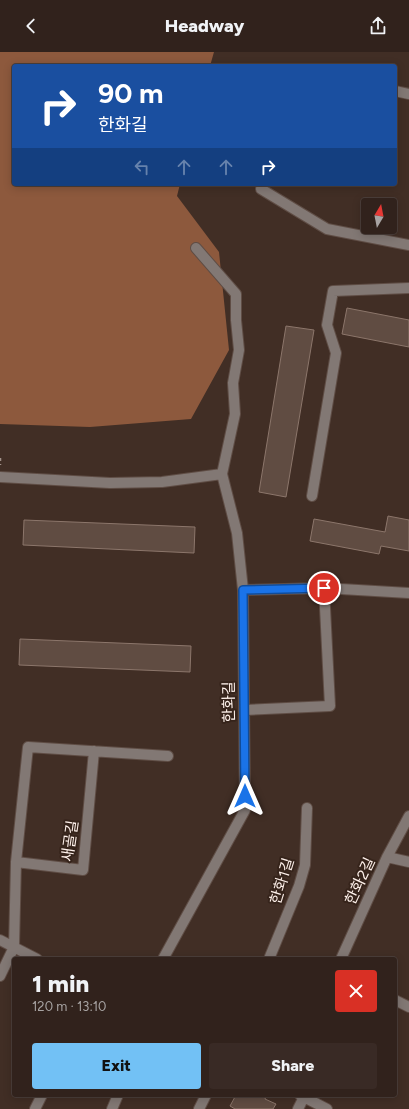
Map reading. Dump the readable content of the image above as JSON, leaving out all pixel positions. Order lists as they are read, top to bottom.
{
  "streets": {
    "street": [
      "한화길",
      "새골길",
      "한화1길",
      "한화2길"
    ]
  },
  "north": "top",
  "page": {
    "header": "Headway",
    "turn": ["90 m", "한화길"],
    "heading": ["1 min", "120 m · 13:10"],
    "buttons": ["Exit", "Share"]
  }
}
